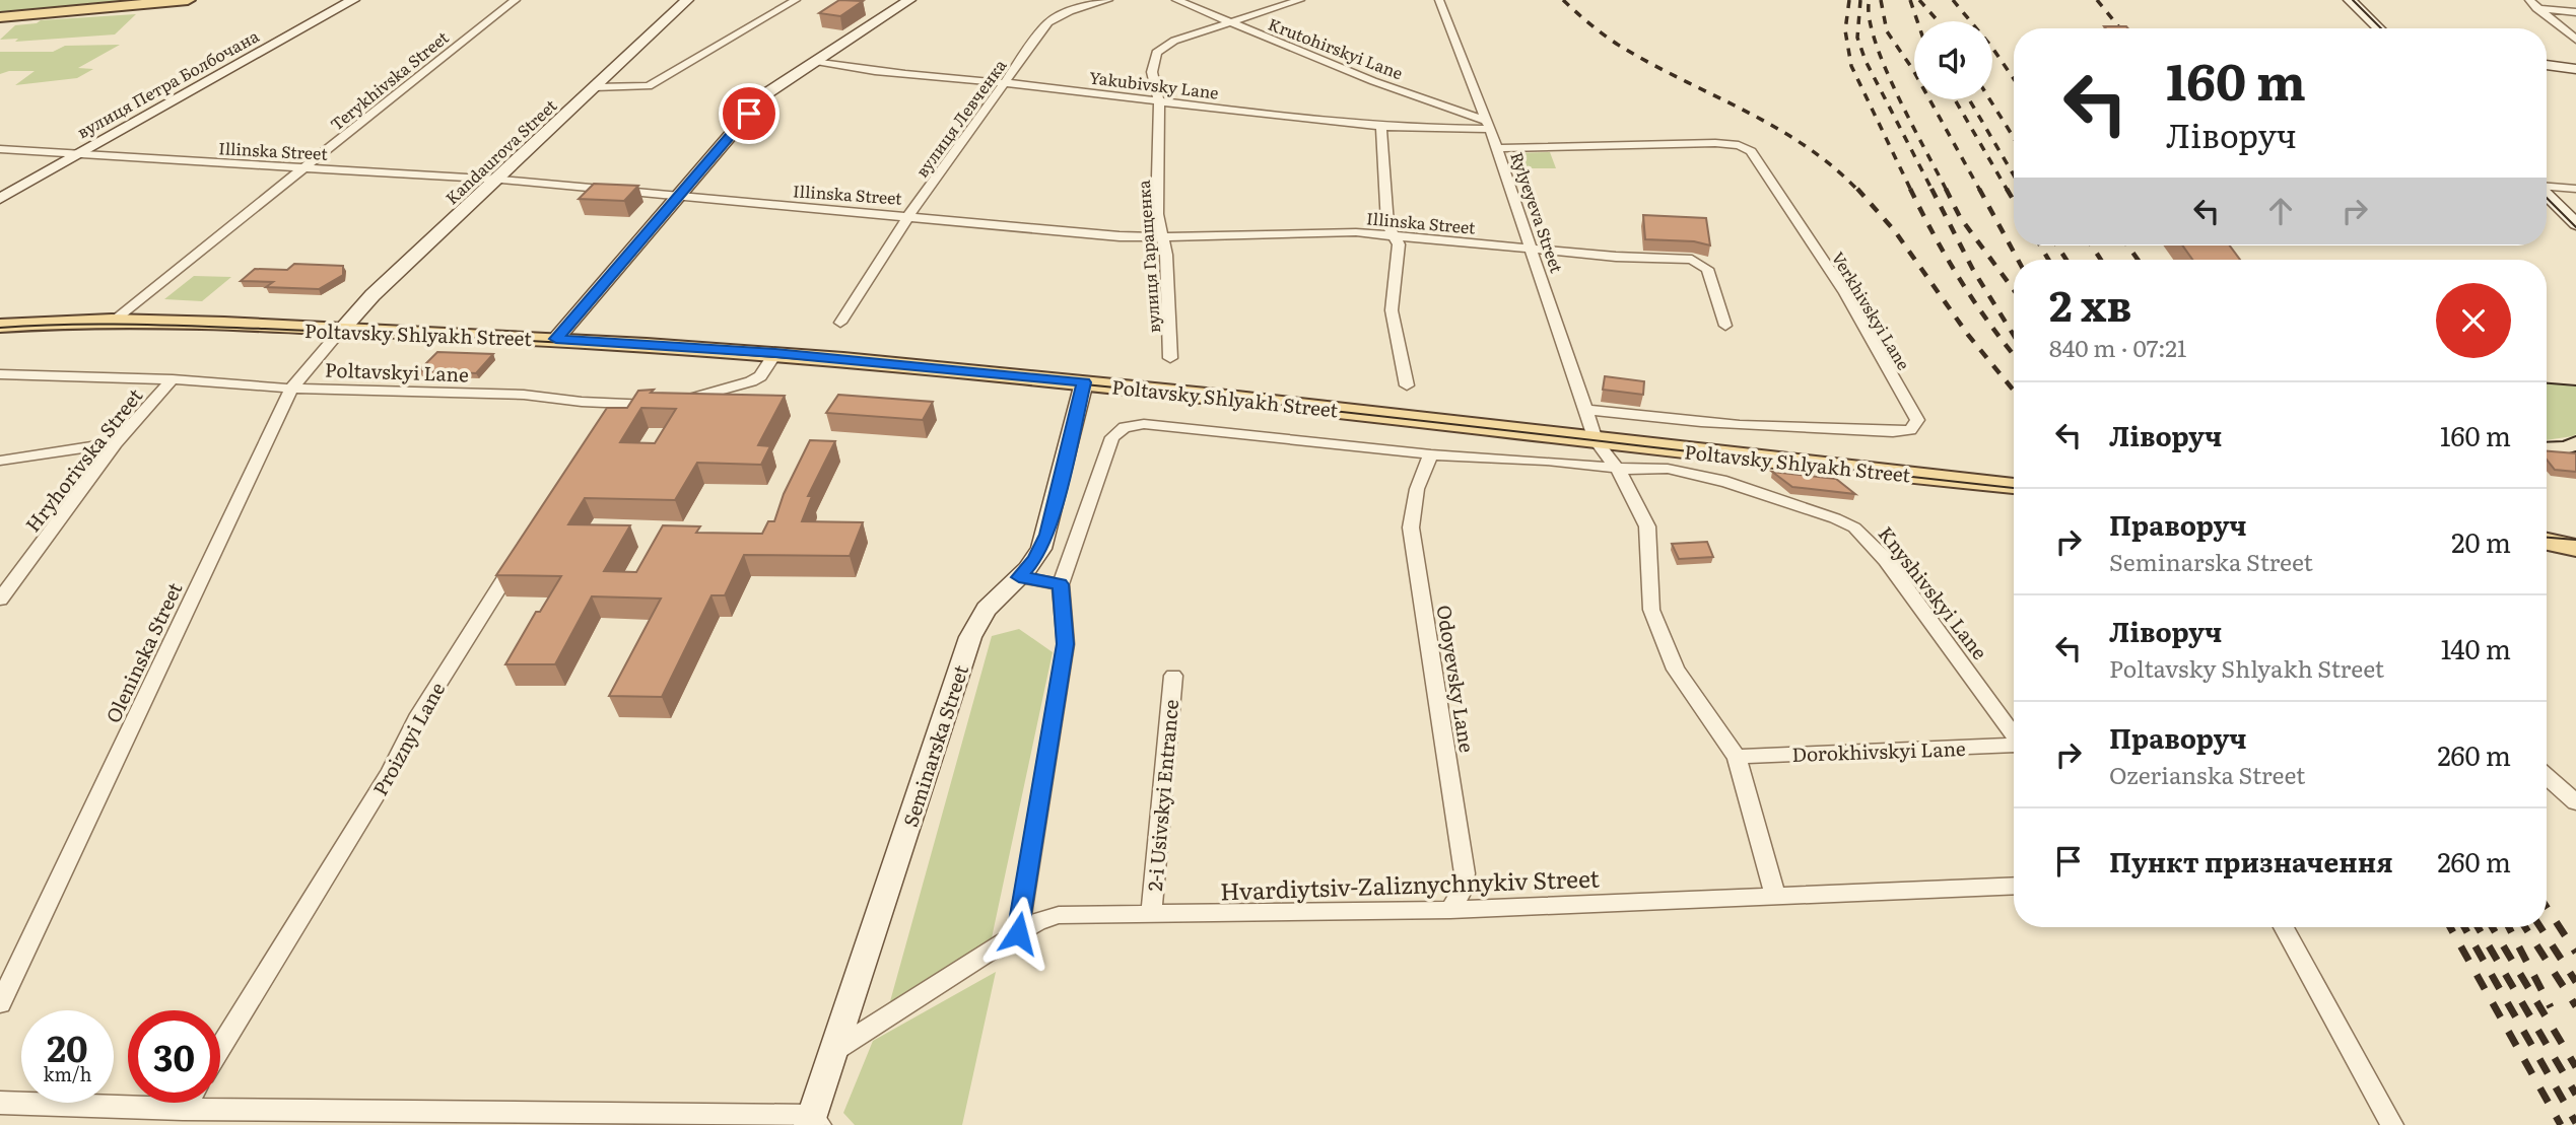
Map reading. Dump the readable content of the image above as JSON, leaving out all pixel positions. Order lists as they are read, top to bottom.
{
  "streets": {
    "main road": [
      "вулиця Петра Болбочана",
      "Kandaurova Street",
      "Poltavsky Shlyakh Street",
      "Seminarska Street"
    ],
    "street": [
      "Krutohirskyi Lane",
      "Terykhivska Street",
      "Yakubivsky Lane",
      "вулиця Левченка",
      "Illinska Street",
      "Rylyeyeva Street",
      "вулиця Гаращенка",
      "Verkhivskyi Lane",
      "Poltavskyi Lane",
      "Hryhorivska Street",
      "Knyshivskyi Lane",
      "Oleninska Street",
      "Odoyevsky Lane",
      "Proiznyi Lane",
      "Dorokhivskyi Lane",
      "2-i Usivskyi Entrance",
      "Hvardiytsiv-Zaliznychnykiv Street"
    ]
  },
  "crossings": [
    ["Krutohirskyi Lane", "Yakubivsky Lane"],
    ["Krutohirskyi Lane", "Rylyeyeva Street"],
    ["Krutohirskyi Lane", "вулиця Гаращенка"],
    ["Terykhivska Street", "Illinska Street"],
    ["Terykhivska Street", "Poltavsky Shlyakh Street"],
    ["вулиця Петра Болбочана", "Illinska Street"],
    ["Yakubivsky Lane", "вулиця Левченка"],
    ["Yakubivsky Lane", "Rylyeyeva Street"],
    ["Yakubivsky Lane", "вулиця Гаращенка"],
    ["вулиця Левченка", "Illinska Street"],
    ["Illinska Street", "Kandaurova Street"],
    ["Illinska Street", "Rylyeyeva Street"],
    ["Illinska Street", "вулиця Гаращенка"],
    ["Kandaurova Street", "Poltavsky Shlyakh Street"],
    ["Kandaurova Street", "Oleninska Street"],
    ["Rylyeyeva Street", "Verkhivskyi Lane"],
    ["Rylyeyeva Street", "Poltavsky Shlyakh Street"],
    ["Rylyeyeva Street", "Knyshivskyi Lane"],
    ["Rylyeyeva Street", "Dorokhivskyi Lane"],
    ["Rylyeyeva Street", "Hvardiytsiv-Zaliznychnykiv Street"],
    ["Poltavsky Shlyakh Street", "Poltavskyi Lane"],
    ["Poltavsky Shlyakh Street", "Oleninska Street"],
    ["Poltavsky Shlyakh Street", "Seminarska Street"],
    ["Poltavskyi Lane", "Hryhorivska Street"],
    ["Poltavskyi Lane", "Oleninska Street"],
    ["Knyshivskyi Lane", "Odoyevsky Lane"],
    ["Odoyevsky Lane", "Hvardiytsiv-Zaliznychnykiv Street"],
    ["Seminarska Street", "Hvardiytsiv-Zaliznychnykiv Street"],
    ["2-i Usivskyi Entrance", "Hvardiytsiv-Zaliznychnykiv Street"]
  ],
  "page": {
    "turn": ["160 m", "Ліворуч"],
    "heading": ["2 хв", "840 m · 07:21"],
    "list": [
      {
        "name": "Ліворуч",
        "value": "160 m"
      },
      {
        "name": "Праворуч",
        "note": "Seminarska Street",
        "value": "20 m"
      },
      {
        "name": "Ліворуч",
        "note": "Poltavsky Shlyakh Street",
        "value": "140 m"
      },
      {
        "name": "Праворуч",
        "note": "Ozerianska Street",
        "value": "260 m"
      },
      {
        "name": "Пункт призначення",
        "value": "260 m"
      }
    ],
    "speed": "20 km/h",
    "limit": "30"
  }
}
